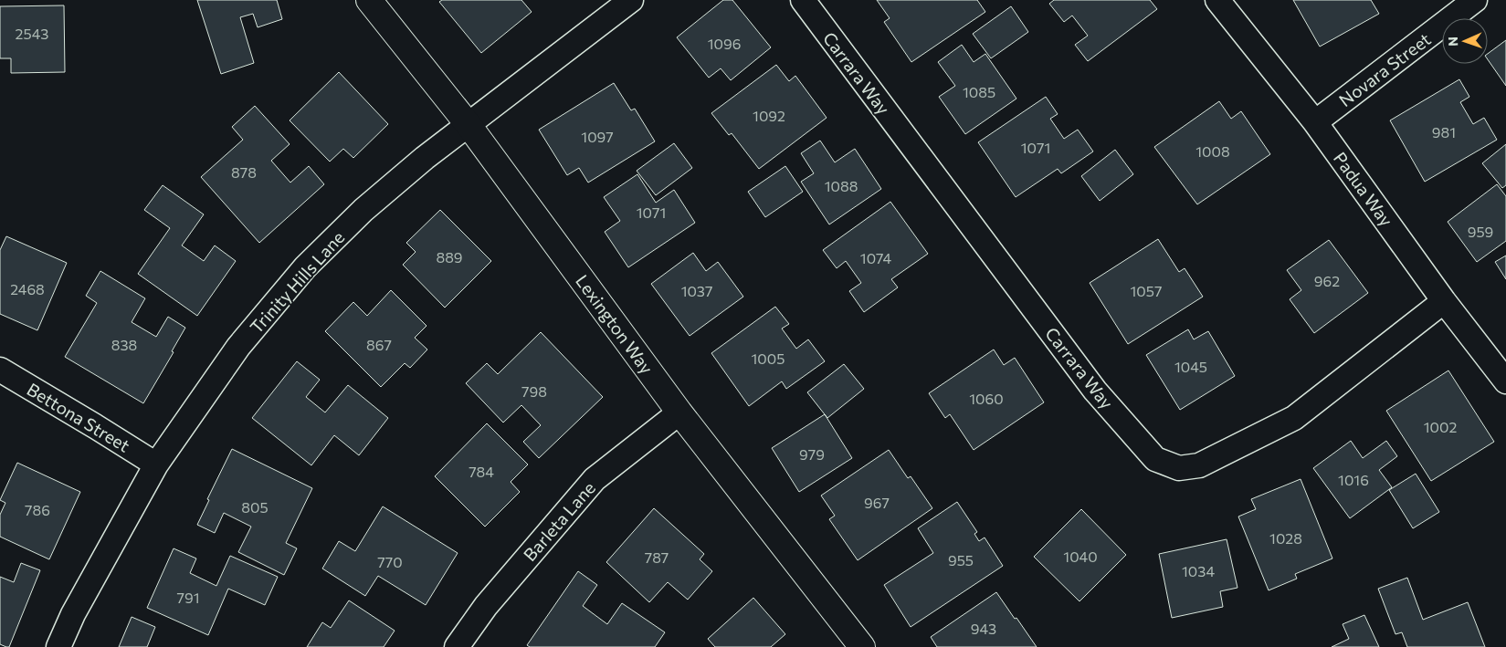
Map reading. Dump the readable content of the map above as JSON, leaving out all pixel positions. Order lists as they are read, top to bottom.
{
  "streets": {
    "street": [
      "Novara Street",
      "Carrara Way",
      "Padua Way",
      "Trinity Hills Lane",
      "Lexington Way",
      "Bettona Street",
      "Barleta Lane"
    ]
  },
  "crossings": [
    ["Novara Street", "Padua Way"],
    ["Carrara Way", "Padua Way"],
    ["Trinity Hills Lane", "Lexington Way"],
    ["Trinity Hills Lane", "Bettona Street"],
    ["Lexington Way", "Barleta Lane"]
  ],
  "house_numbers": [
    "2543",
    "1096",
    "1085",
    "1092",
    "981",
    "1097",
    "1071",
    "1008",
    "878",
    "1088",
    "1071",
    "959",
    "889",
    "1074",
    "962",
    "2468",
    "1037",
    "1057",
    "838",
    "867",
    "1005",
    "1045",
    "798",
    "1060",
    "1002",
    "979",
    "784",
    "1016",
    "967",
    "805",
    "786",
    "1028",
    "1040",
    "787",
    "955",
    "770",
    "1034",
    "791",
    "943"
  ],
  "north": "left"
}
